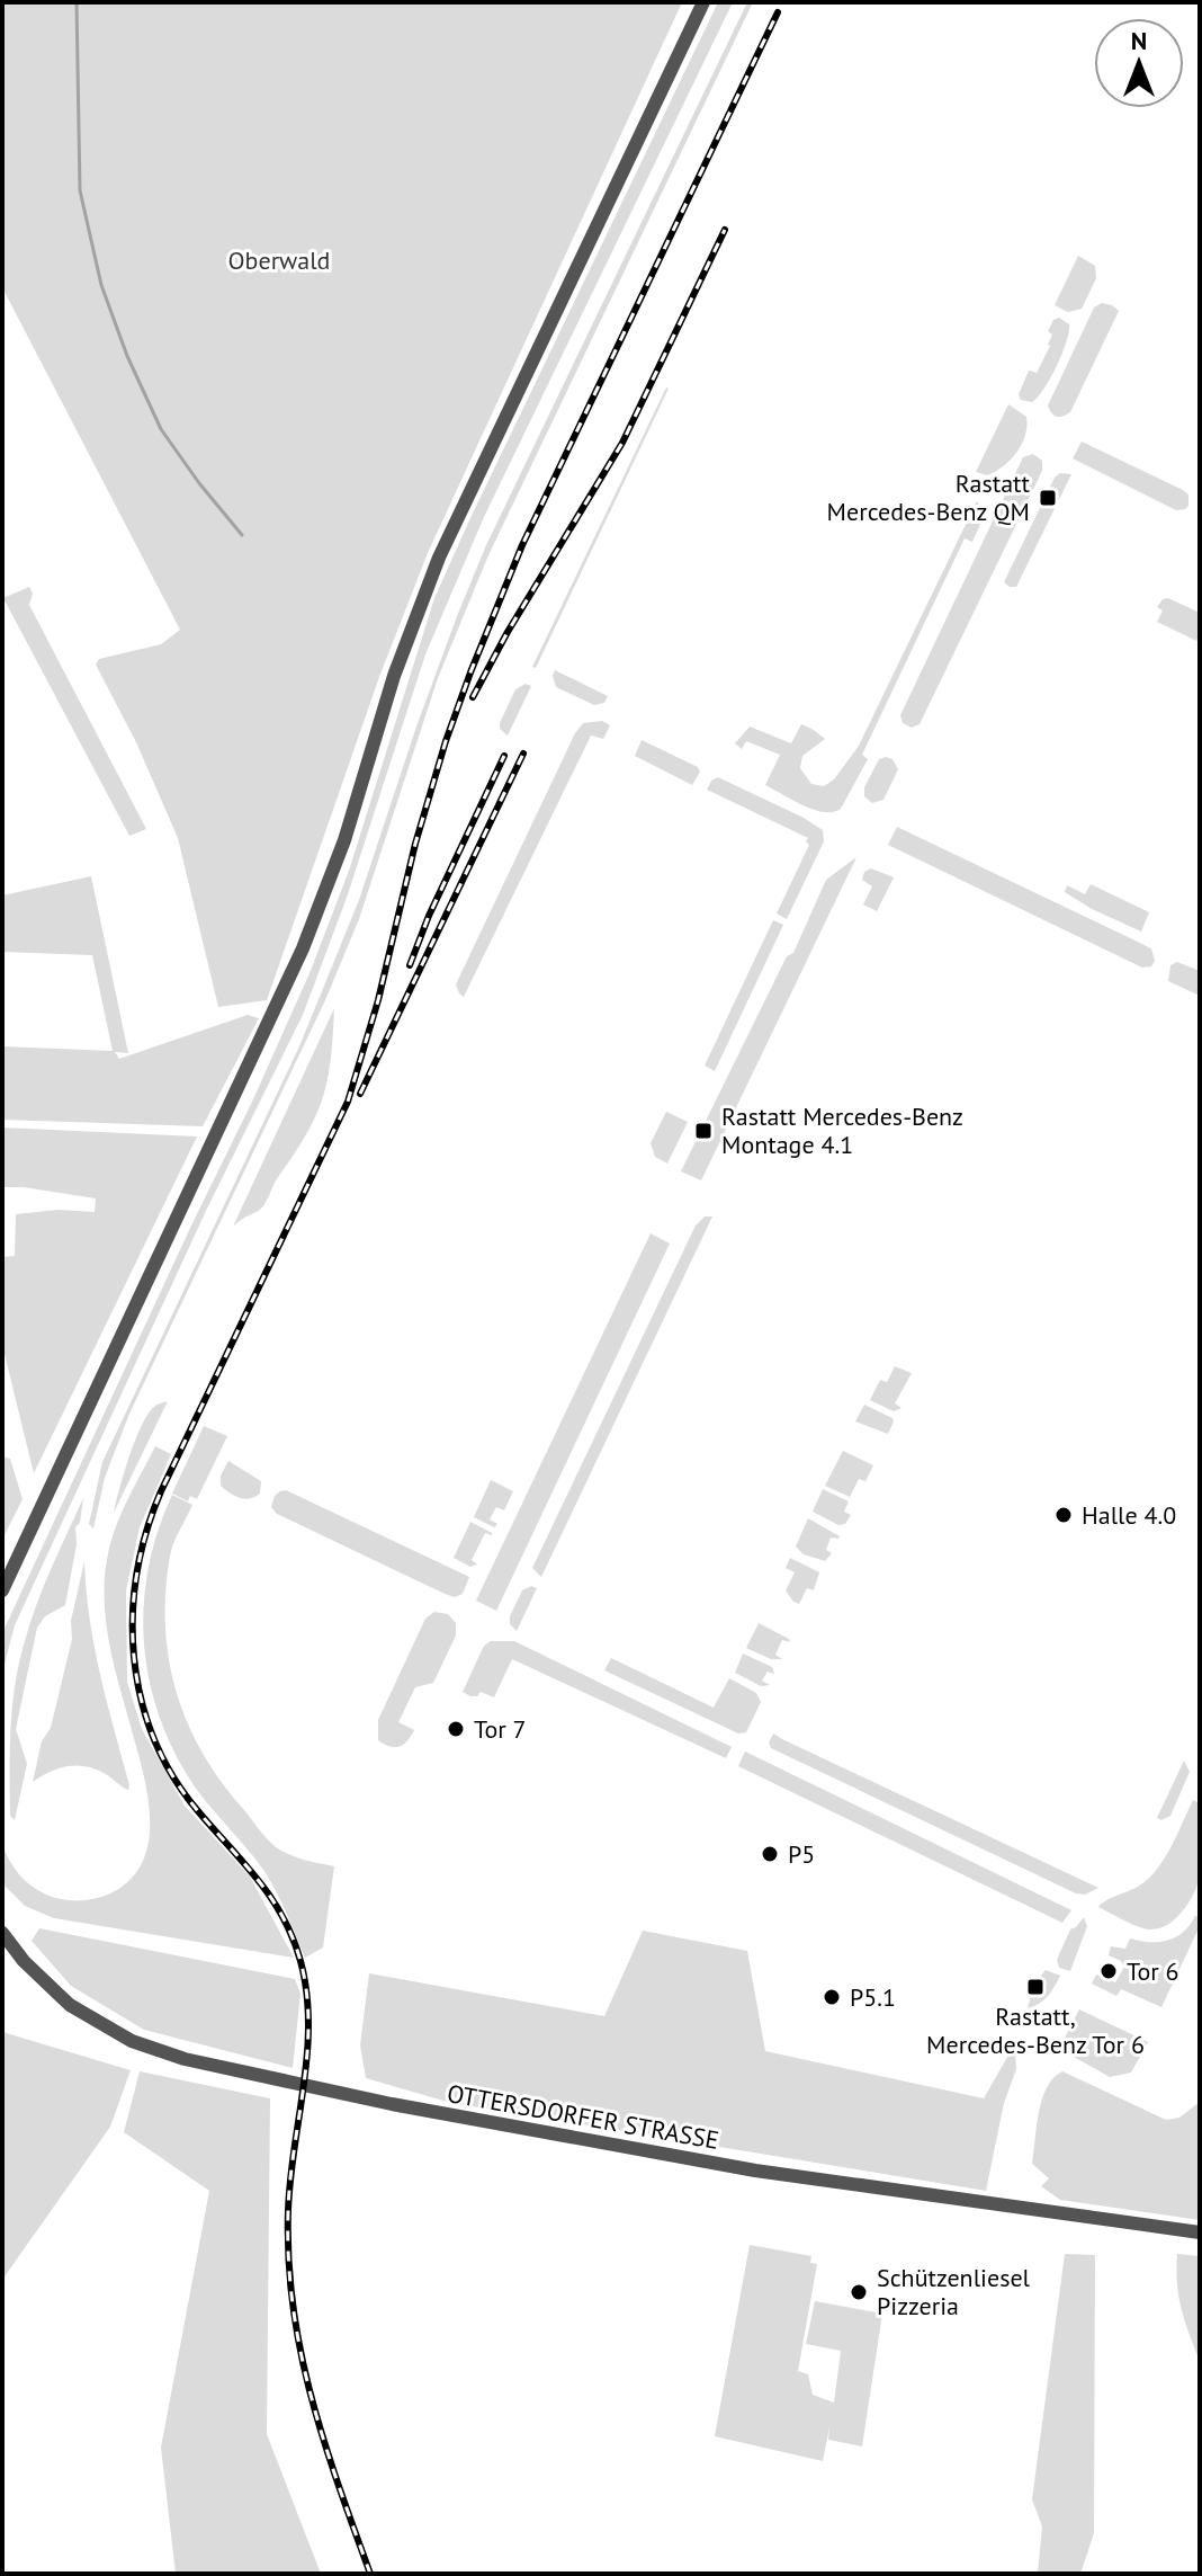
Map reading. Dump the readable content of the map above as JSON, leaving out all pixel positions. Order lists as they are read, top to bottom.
{
  "streets": {
    "street": ["OTTERSDORFER STRASSE"]
  },
  "parks": ["Oberwald"],
  "places": {
    "transit": ["Rastatt Mercedes-Benz QM", "Rastatt Mercedes-Benz Montage 4.1", "Rastatt, Mercedes-Benz Tor 6"],
    "other": [
      "Halle 4.0",
      "Tor 7",
      "P5",
      "Tor 6",
      "P5.1",
      "Schützenliesel Pizzeria"
    ]
  },
  "north": "top"
}
